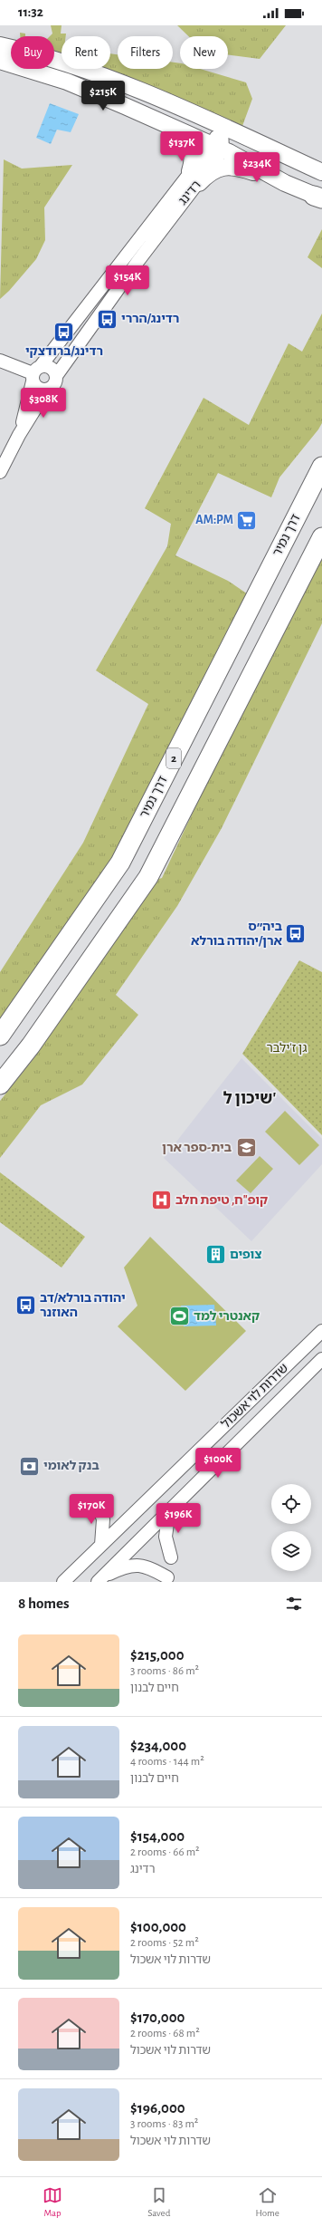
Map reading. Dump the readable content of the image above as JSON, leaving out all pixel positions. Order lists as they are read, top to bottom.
{
  "streets": {
    "highway": ["דרך נמיר", "2"],
    "street": ["רדינג", "שדרות לוי אשכול"]
  },
  "districts": ["שיכון ל'"],
  "parks": ["גן ז'ילבר"],
  "places": {
    "bus stop": [
      "רדינג/הררי",
      "רדינג/ברודצקי",
      "ביה״ס ארן/יהודה בורלא",
      "יהודה בורלא/דב האוזנר"
    ],
    "supermarket": ["AM:PM"],
    "school or university": ["בית-ספר ארן"],
    "hospital": ["קופ\"ח, טיפת חלב"],
    "building": ["צופים"],
    "sports": ["קאנטרי למד"],
    "bank": ["בנק לאומי"]
  },
  "page": {
    "status": "11:32",
    "chip": [
      "Buy",
      "Rent",
      "Filters",
      "New"
    ],
    "price": [
      "$215K",
      "$137K",
      "$234K",
      "$154K",
      "$308K",
      "$100K",
      "$170K",
      "$196K"
    ],
    "heading": "8 homes",
    "list": [
      {
        "name": "$215,000",
        "note": "3 rooms · 86 m² · חיים לבנון"
      },
      {
        "name": "$234,000",
        "note": "4 rooms · 144 m² · חיים לבנון"
      },
      {
        "name": "$154,000",
        "note": "2 rooms · 66 m² · רדינג"
      },
      {
        "name": "$100,000",
        "note": "2 rooms · 52 m² · שדרות לוי אשכול"
      },
      {
        "name": "$170,000",
        "note": "2 rooms · 68 m² · שדרות לוי אשכול"
      },
      {
        "name": "$196,000",
        "note": "3 rooms · 83 m² · שדרות לוי אשכול"
      }
    ],
    "tabs": ["Map", "Saved", "Home"]
  }
}
